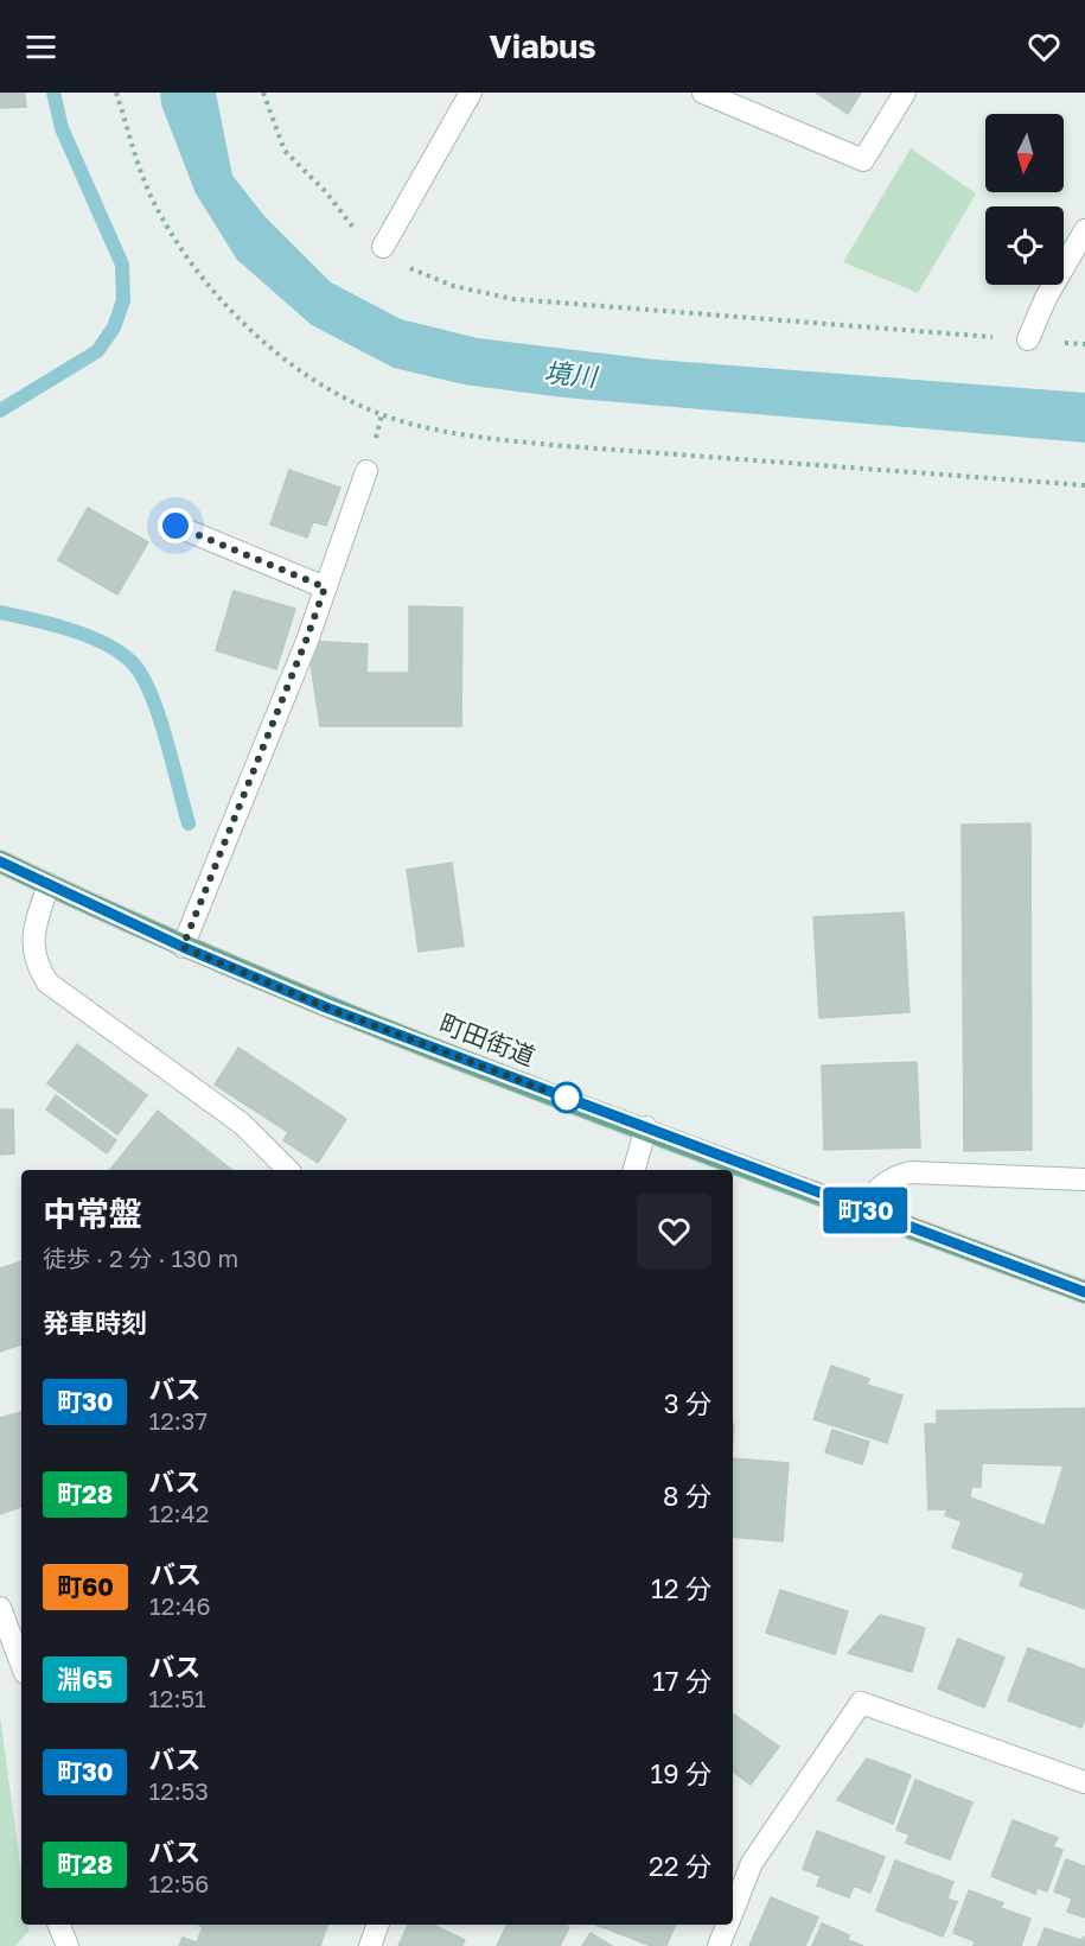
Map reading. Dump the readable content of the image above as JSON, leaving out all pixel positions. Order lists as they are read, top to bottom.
{
  "streets": {
    "main road": ["町田街道"]
  },
  "water": ["境川"],
  "lines": ["bus line 町30"],
  "north": "bottom",
  "page": {
    "header": "Viabus",
    "on_map": "町30",
    "heading": [
      ["中常盤", "徒歩 · 2 分 · 130 m"],
      "発車時刻"
    ],
    "list": [
      {
        "mark": "町30",
        "name": "バス",
        "note": "12:37",
        "value": "3 分"
      },
      {
        "mark": "町28",
        "name": "バス",
        "note": "12:42",
        "value": "8 分"
      },
      {
        "mark": "町60",
        "name": "バス",
        "note": "12:46",
        "value": "12 分"
      },
      {
        "mark": "淵65",
        "name": "バス",
        "note": "12:51",
        "value": "17 分"
      },
      {
        "mark": "町30",
        "name": "バス",
        "note": "12:53",
        "value": "19 分"
      },
      {
        "mark": "町28",
        "name": "バス",
        "note": "12:56",
        "value": "22 分"
      }
    ]
  }
}
